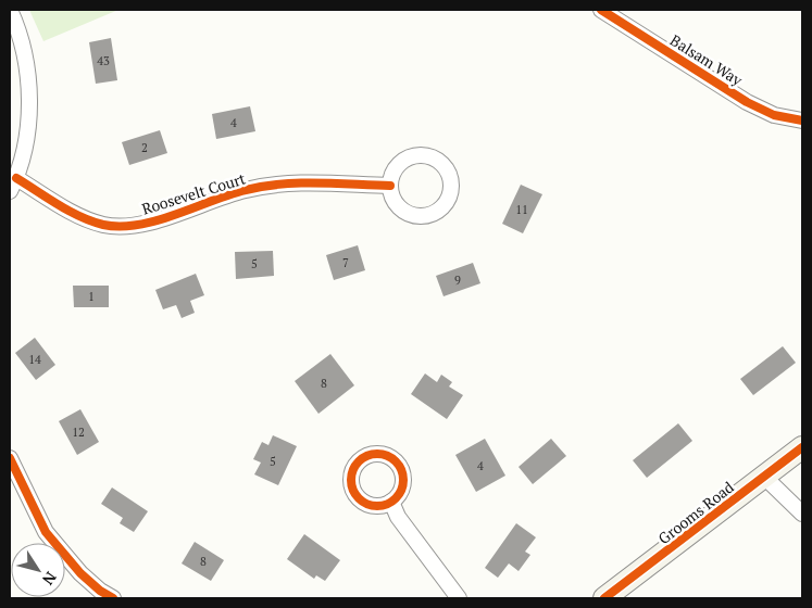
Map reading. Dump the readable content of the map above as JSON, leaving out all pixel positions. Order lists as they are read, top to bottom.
{
  "streets": {
    "street": ["Balsam Way", "Roosevelt Court", "Grooms Road"]
  },
  "house_numbers": [
    "43",
    "4",
    "2",
    "11",
    "7",
    "5",
    "9",
    "1",
    "14",
    "8",
    "12",
    "5",
    "4",
    "8"
  ],
  "north": "bottom right"
}
